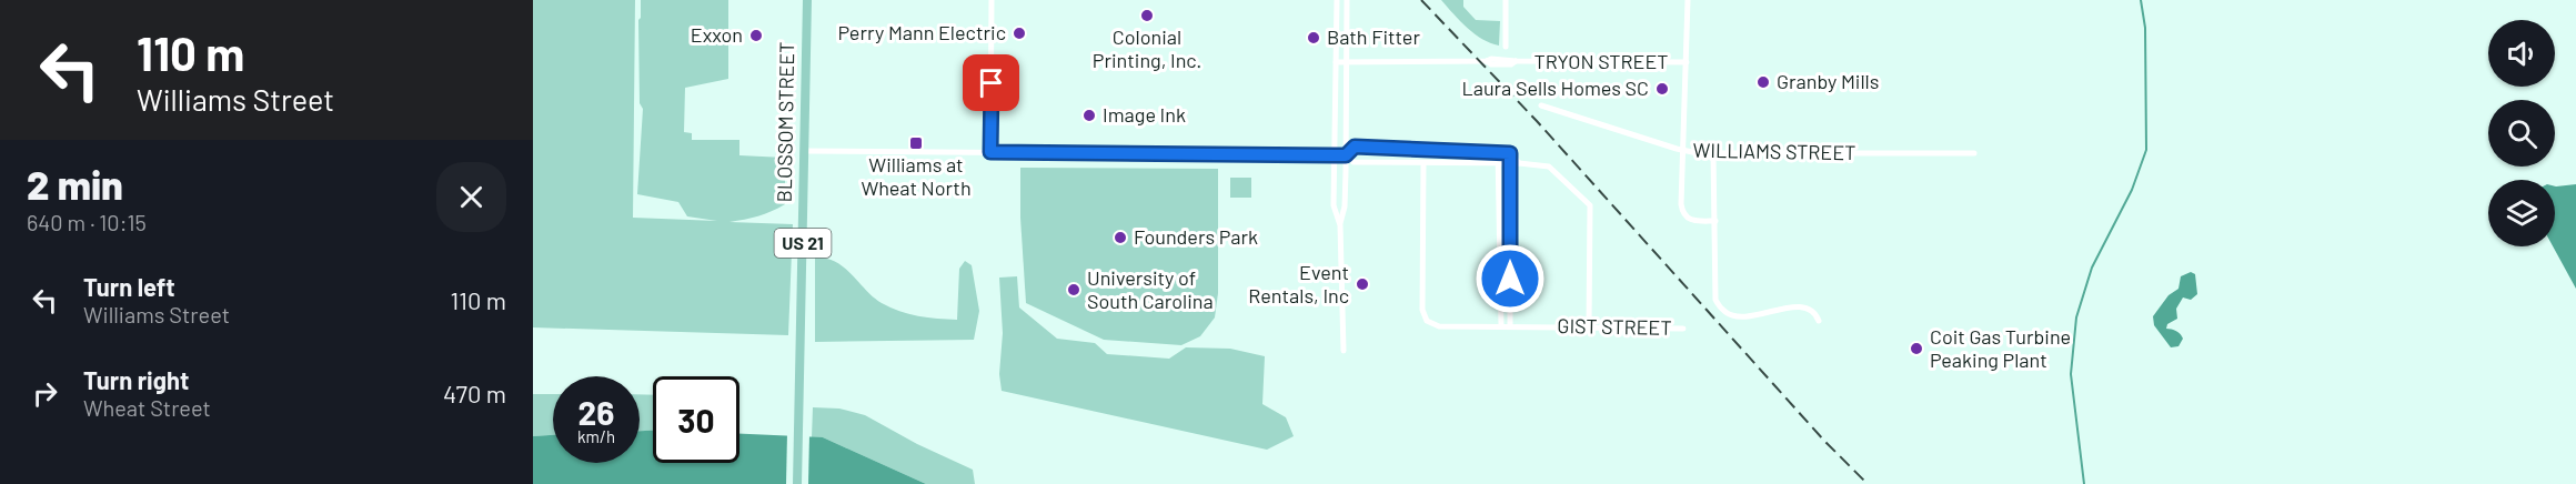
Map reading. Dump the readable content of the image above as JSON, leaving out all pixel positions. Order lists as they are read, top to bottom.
{
  "streets": {
    "main road": ["BLOSSOM STREET", "US 21"],
    "street": ["TRYON STREET", "WILLIAMS STREET", "GIST STREET"]
  },
  "places": {
    "other": [
      "Colonial Printing, Inc.",
      "Perry Mann Electric",
      "Exxon",
      "Bath Fitter",
      "Granby Mills",
      "Laura Sells Homes SC",
      "Image Ink",
      "Founders Park",
      "Event Rentals, Inc",
      "University of South Carolina",
      "Coit Gas Turbine Peaking Plant"
    ],
    "transit": ["Williams at Wheat North"]
  },
  "page": {
    "turn": ["110 m", "Williams Street"],
    "heading": ["2 min", "640 m · 10:15"],
    "list": [
      {
        "name": "Turn left",
        "note": "Williams Street",
        "value": "110 m"
      },
      {
        "name": "Turn right",
        "note": "Wheat Street",
        "value": "470 m"
      }
    ],
    "speed": "26 km/h",
    "limit": "30"
  }
}
